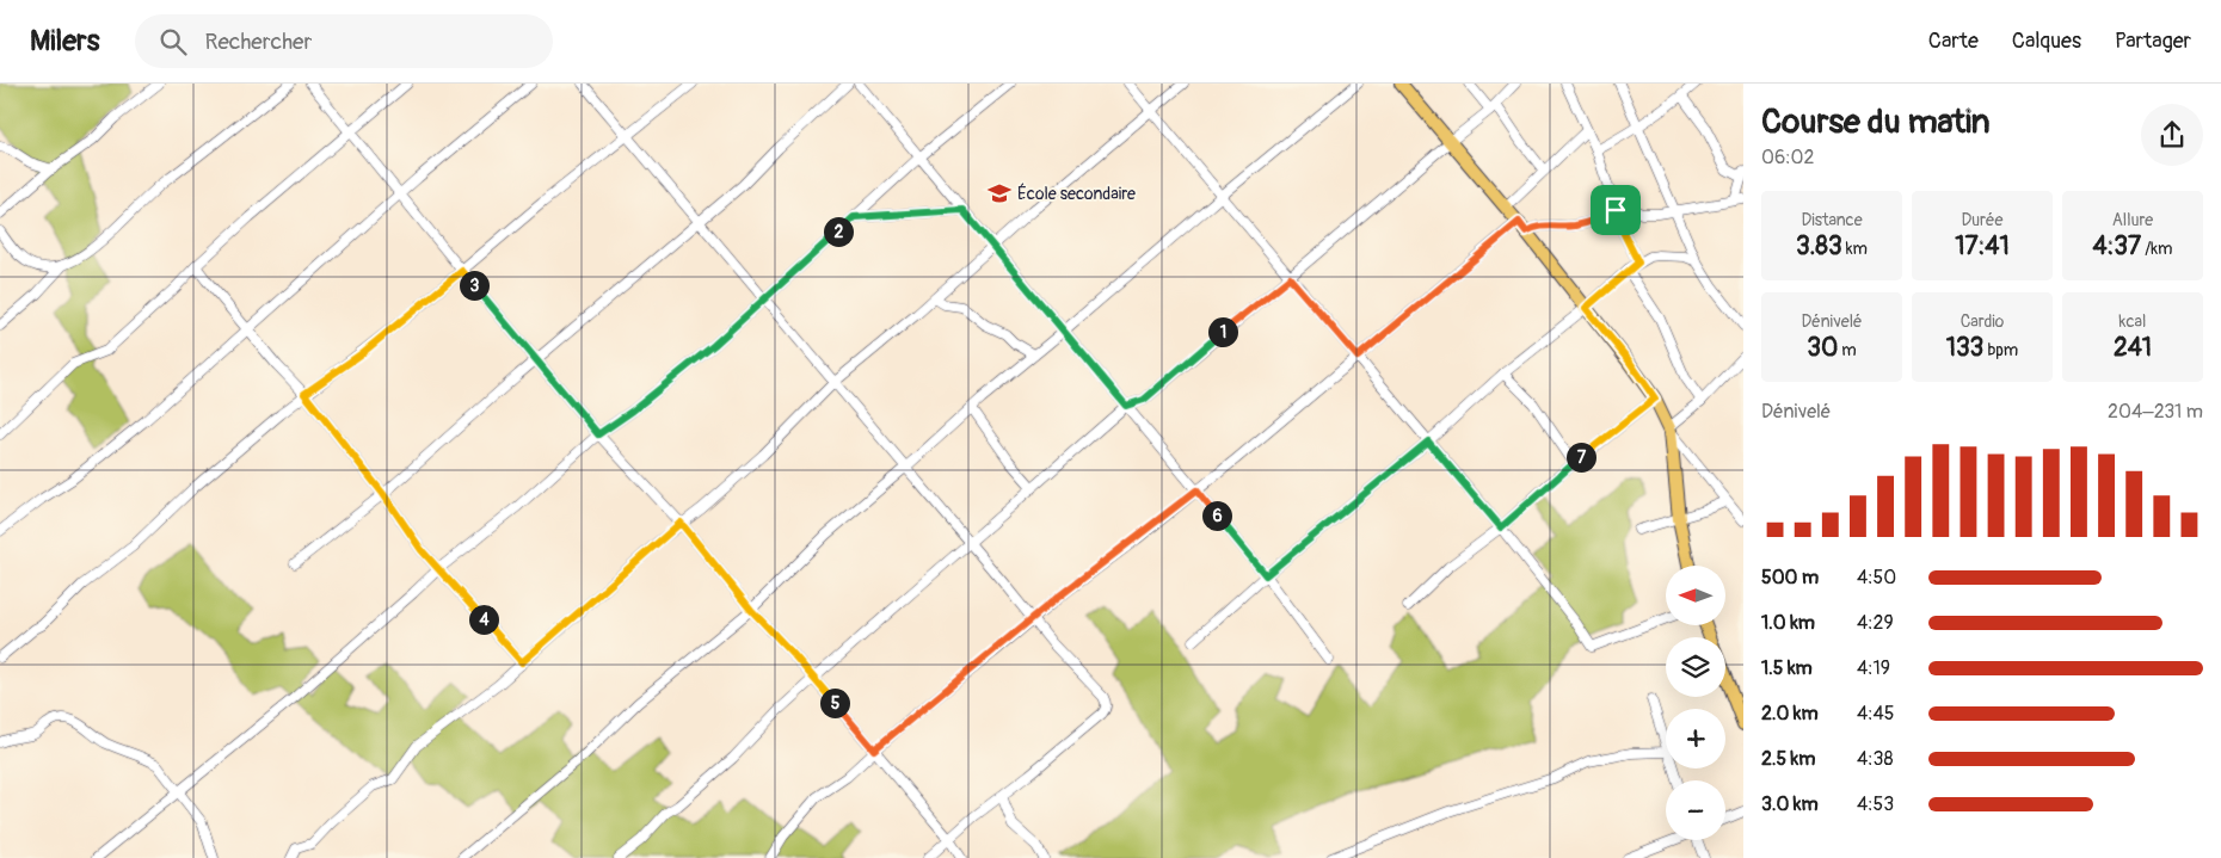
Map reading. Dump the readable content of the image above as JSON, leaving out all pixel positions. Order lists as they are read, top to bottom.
{
  "places": {
    "school or university": ["École secondaire"]
  },
  "north": "left",
  "page": {
    "header": "Milers",
    "search": "Rechercher",
    "nav": ["Carte", "Calques", "Partager"],
    "heading": ["Course du matin", "06:02"],
    "stats": [
      ["Distance", "3.83 km"],
      ["Durée", "17:41"],
      ["Allure", "4:37 /km"],
      ["Dénivelé", "30 m"],
      ["Cardio", "133 bpm"],
      ["kcal", "241"]
    ],
    "pins": [
      "2",
      "3",
      "1",
      "7",
      "6",
      "4",
      "5"
    ],
    "chart": ["Dénivelé", "204–231 m"],
    "list": [
      {
        "name": "500 m",
        "note": "4:50"
      },
      {
        "name": "1.0 km",
        "note": "4:29"
      },
      {
        "name": "1.5 km",
        "note": "4:19"
      },
      {
        "name": "2.0 km",
        "note": "4:45"
      },
      {
        "name": "2.5 km",
        "note": "4:38"
      },
      {
        "name": "3.0 km",
        "note": "4:53"
      }
    ],
    "map_buttons": ["+", "−"]
  }
}
